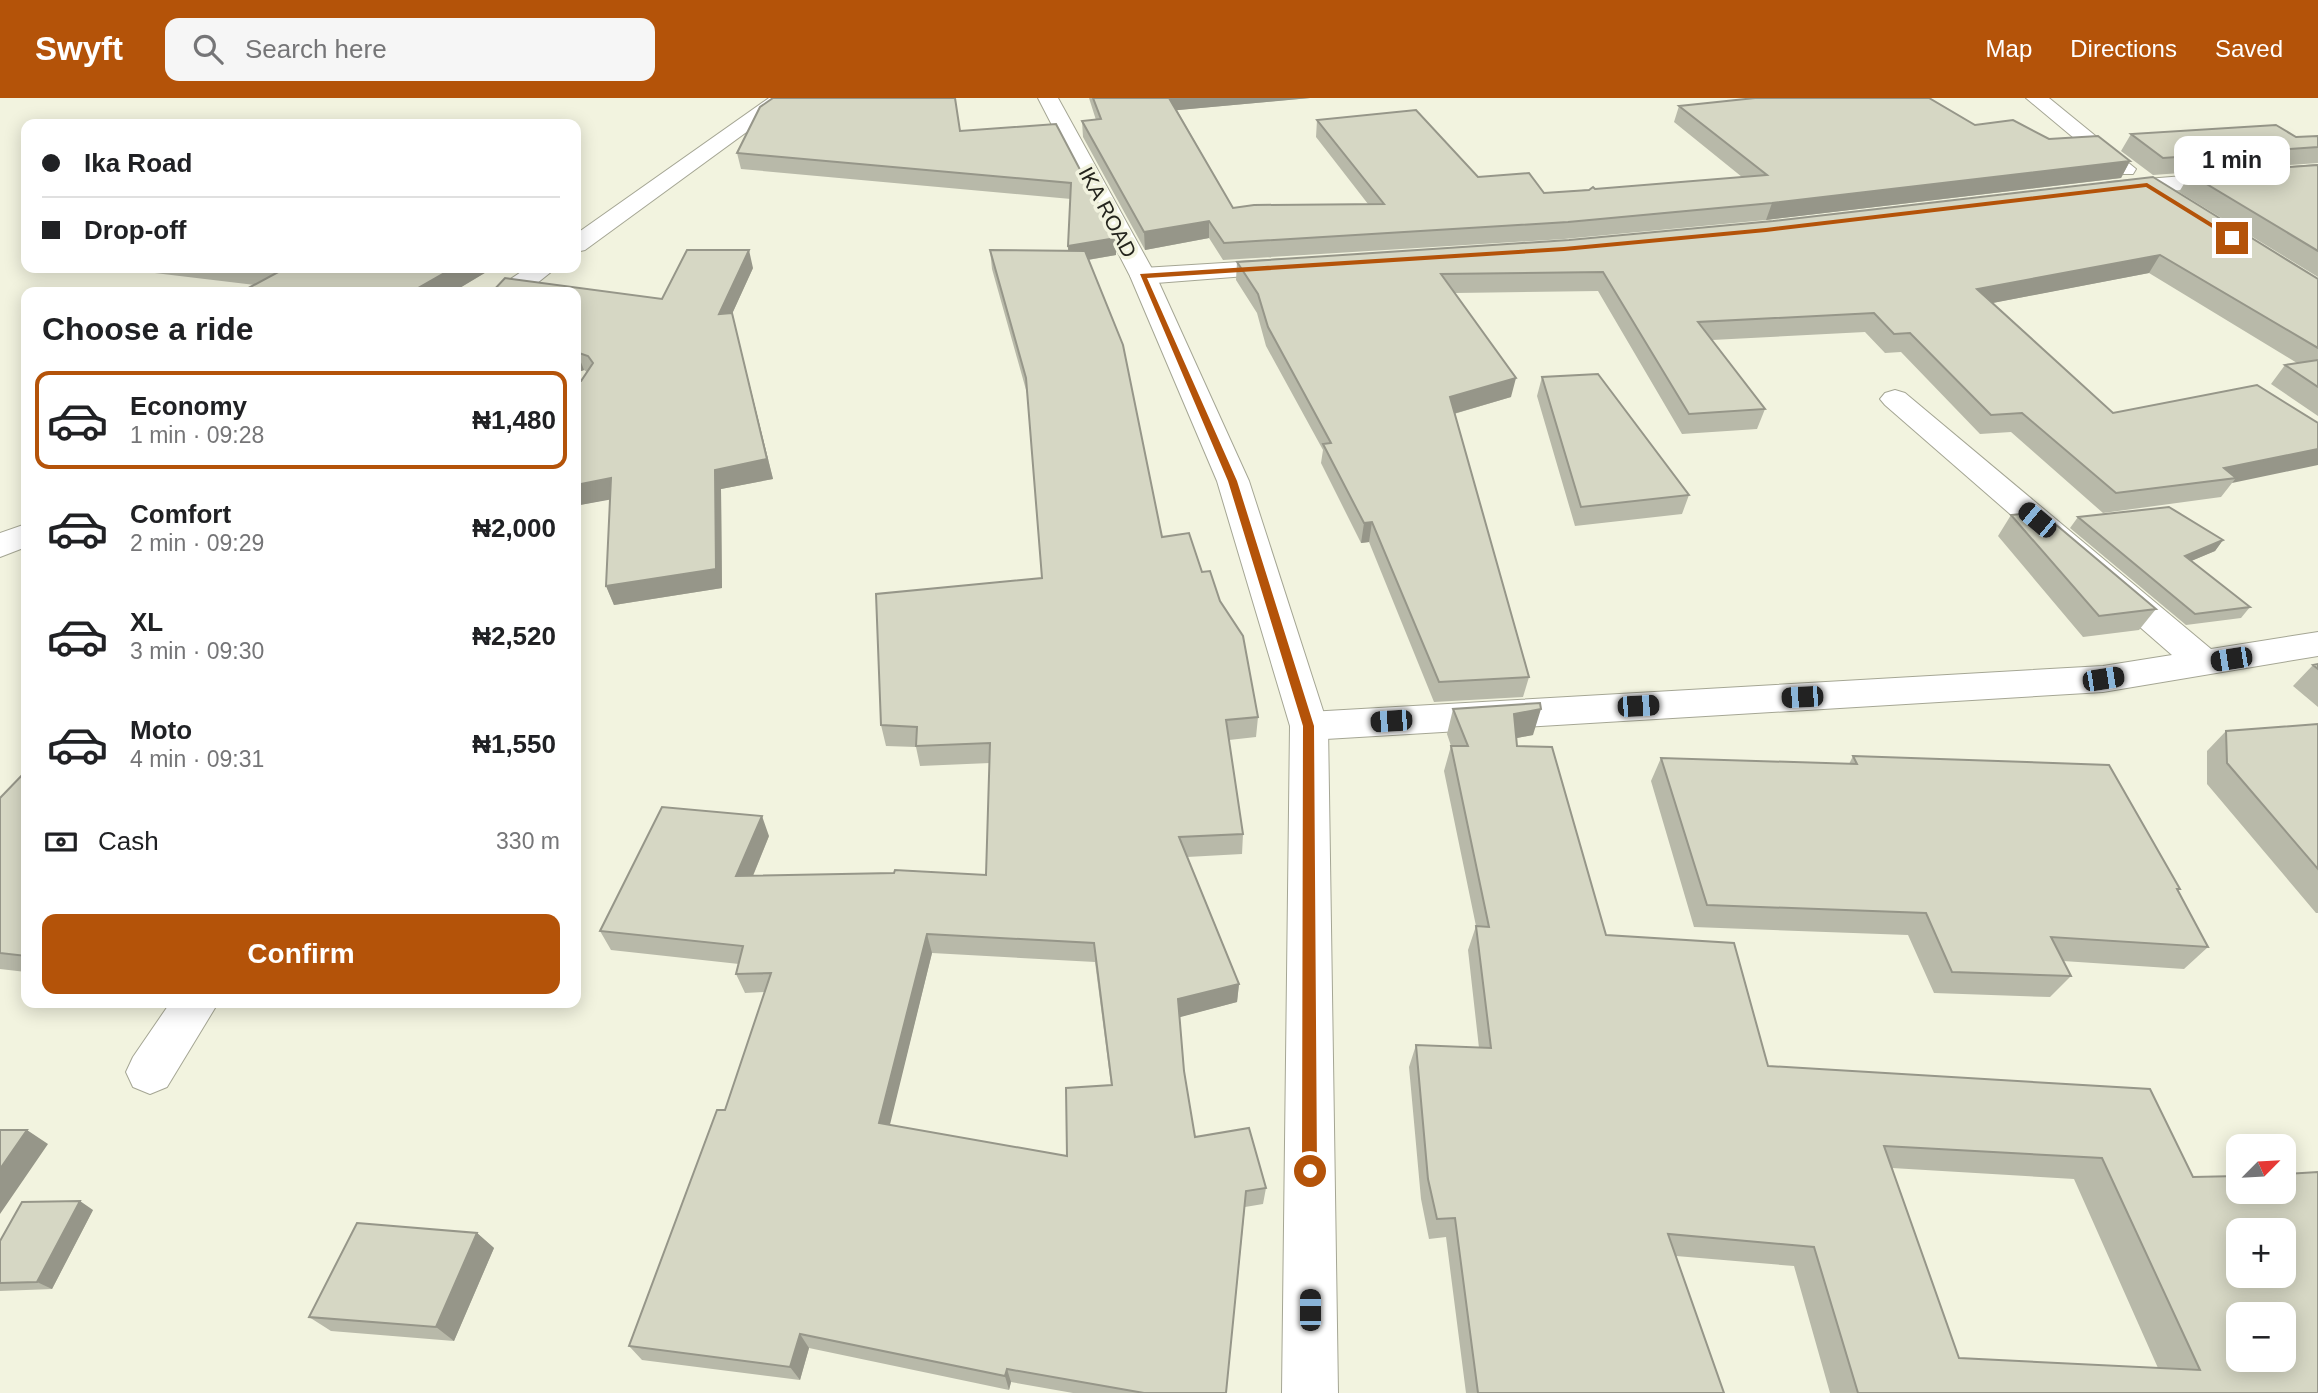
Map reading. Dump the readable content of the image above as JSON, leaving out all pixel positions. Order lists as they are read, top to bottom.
{
  "streets": {
    "street": ["IKA ROAD"]
  },
  "north": "top right",
  "page": {
    "header": "Swyft",
    "search": "Search here",
    "nav": ["Map", "Directions", "Saved"],
    "banner": ["Ika Road", "Drop-off"],
    "bubble": "1 min",
    "heading": "Choose a ride",
    "list": [
      {
        "name": "Economy",
        "note": "1 min · 09:28",
        "value": "₦1,480"
      },
      {
        "name": "Comfort",
        "note": "2 min · 09:29",
        "value": "₦2,000"
      },
      {
        "name": "XL",
        "note": "3 min · 09:30",
        "value": "₦2,520"
      },
      {
        "name": "Moto",
        "note": "4 min · 09:31",
        "value": "₦1,550"
      }
    ],
    "pay": ["Cash", "330 m"],
    "buttons": "Confirm",
    "map_buttons": ["+", "−"]
  }
}
